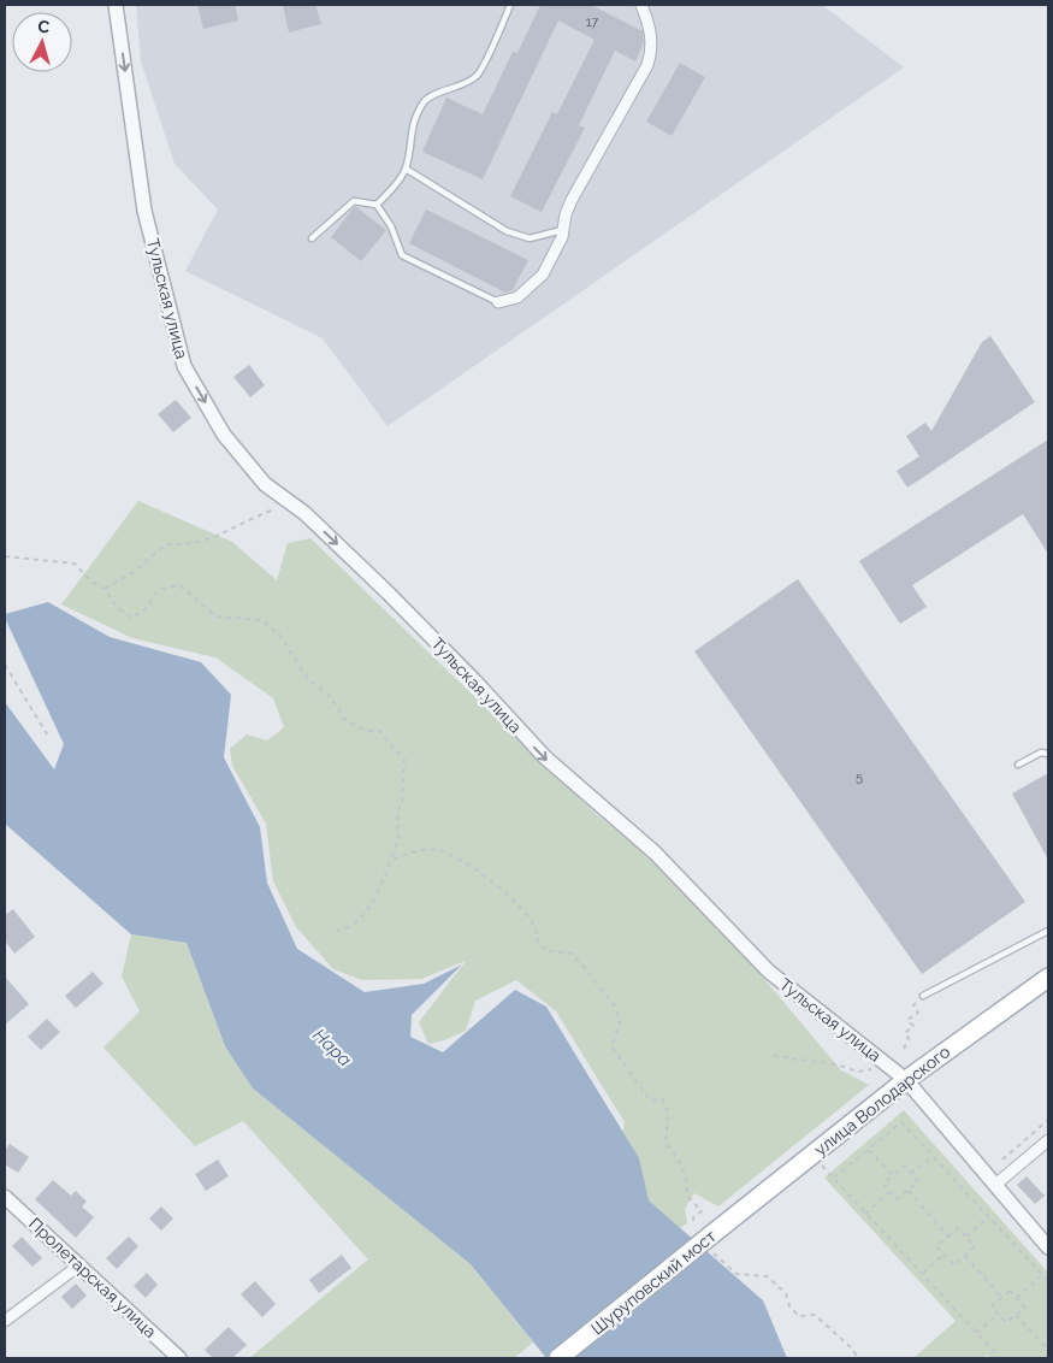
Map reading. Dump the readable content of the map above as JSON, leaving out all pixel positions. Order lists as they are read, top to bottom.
{
  "streets": {
    "main road": ["улица Володарского", "Шуруповский мост"],
    "street": ["Тульская улица", "Пролетарская улица"]
  },
  "crossings": [
    ["Тульская улица", "улица Володарского"],
    ["улица Володарского", "Шуруповский мост"]
  ],
  "one_way": ["Тульская улица"],
  "water": ["Нара"],
  "house_numbers": ["17", "5"],
  "north": "top"
}
